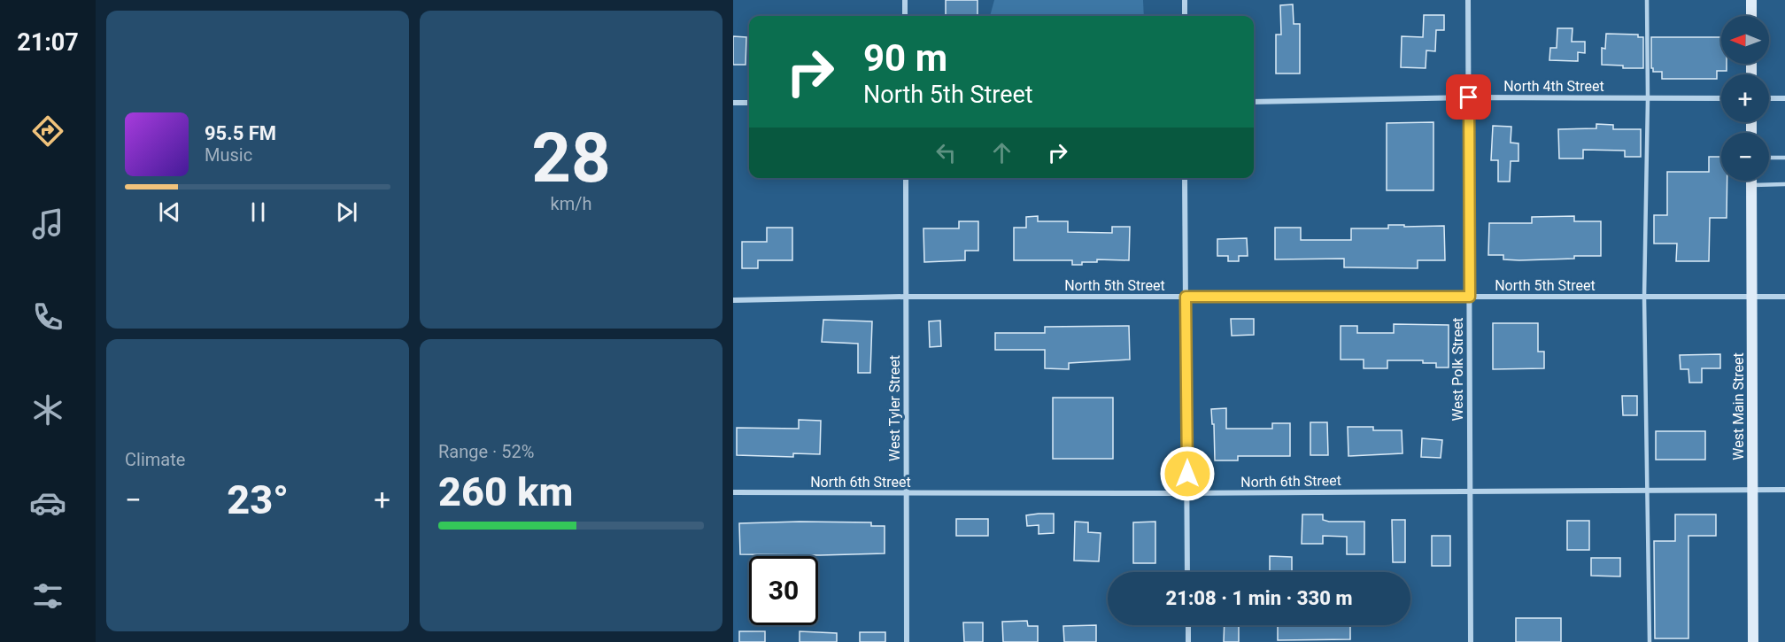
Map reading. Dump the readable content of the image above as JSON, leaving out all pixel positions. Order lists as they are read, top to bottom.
{
  "streets": {
    "main road": ["West Main Street"],
    "street": [
      "North 4th Street",
      "North 5th Street",
      "West Polk Street",
      "West Tyler Street",
      "North 6th Street"
    ]
  },
  "crossings": [
    ["North 4th Street", "West Polk Street"],
    ["North 5th Street", "West Polk Street"],
    ["North 5th Street", "West Main Street"],
    ["North 5th Street", "West Tyler Street"],
    ["West Polk Street", "North 6th Street"],
    ["West Main Street", "North 6th Street"],
    ["West Tyler Street", "North 6th Street"]
  ],
  "north": "left",
  "page": {
    "tabs": "21:07",
    "tile": [
      ["28", "km/h"],
      "Climate",
      ["Range · 52%", "260 km"]
    ],
    "map_buttons": ["+", "−"],
    "turn": ["90 m", "North 5th Street"],
    "song": ["95.5 FM", "Music"],
    "heat": ["−", "23°", "+"],
    "limit": "30",
    "trip": "21:08 · 1 min · 330 m"
  }
}
